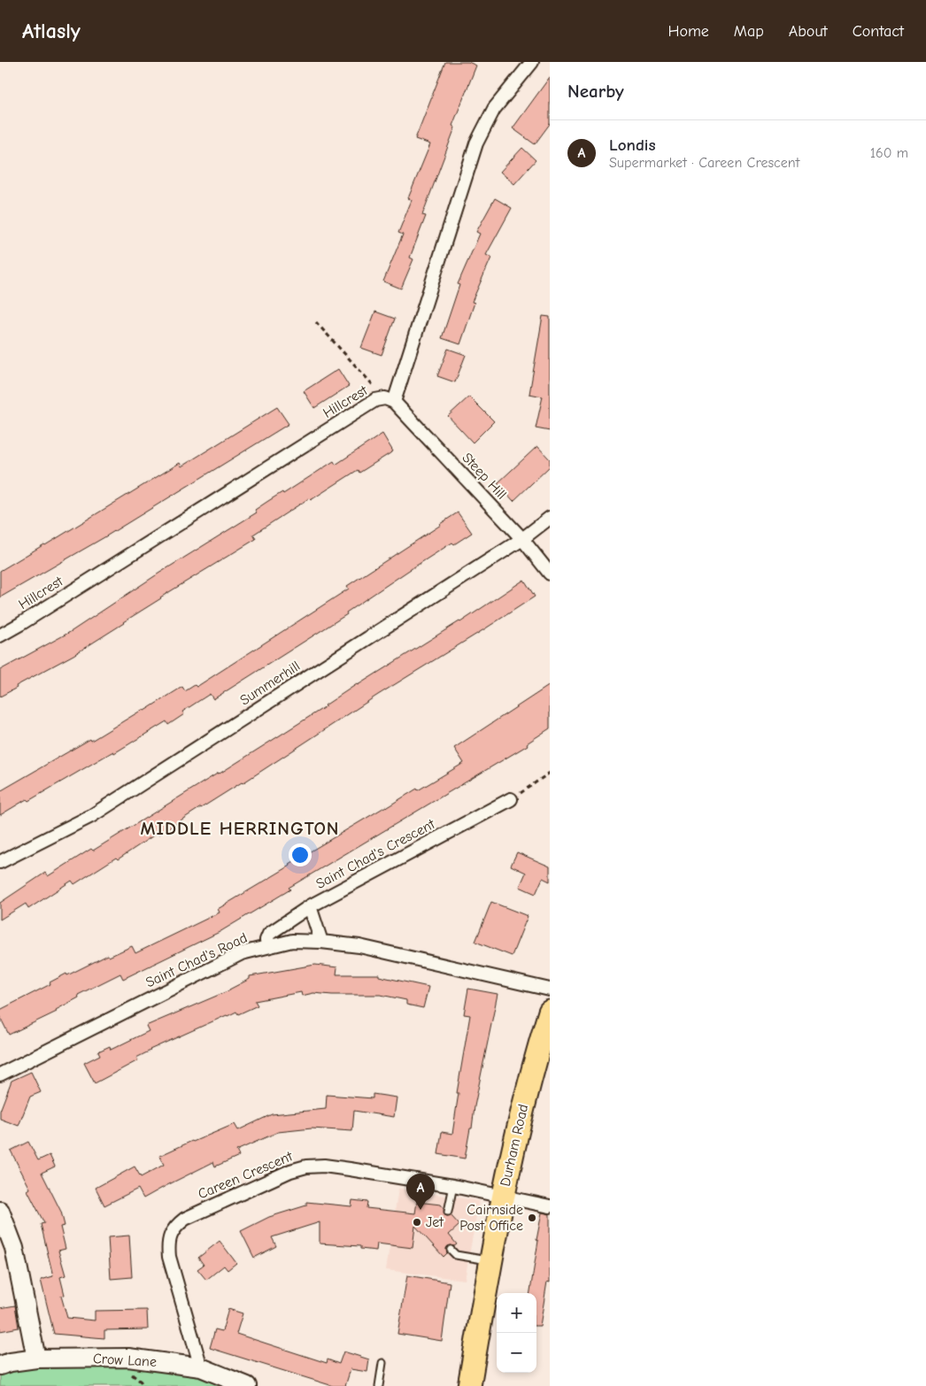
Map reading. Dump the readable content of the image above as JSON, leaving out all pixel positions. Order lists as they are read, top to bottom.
{
  "streets": {
    "highway": ["Durham Road"],
    "street": [
      "Hillcrest",
      "Steep Hill",
      "Summerhill",
      "Saint Chad's Crescent",
      "Saint Chad's Road",
      "Careen Crescent",
      "Crow Lane"
    ]
  },
  "crossings": [
    ["Hillcrest", "Steep Hill"],
    ["Steep Hill", "Summerhill"],
    ["Saint Chad's Crescent", "Saint Chad's Road"],
    ["Durham Road", "Careen Crescent"],
    ["Careen Crescent", "Crow Lane"]
  ],
  "districts": ["MIDDLE HERRINGTON"],
  "places": ["Cairnside Post Office", "Jet"],
  "page": {
    "header": "Atlasly",
    "nav": [
      "Home",
      "Map",
      "About",
      "Contact"
    ],
    "heading": "Nearby",
    "list": [
      {
        "mark": "A",
        "name": "Londis",
        "note": "Supermarket · Careen Crescent",
        "value": "160 m"
      }
    ],
    "pins": "A",
    "map_buttons": ["+", "−"]
  }
}
